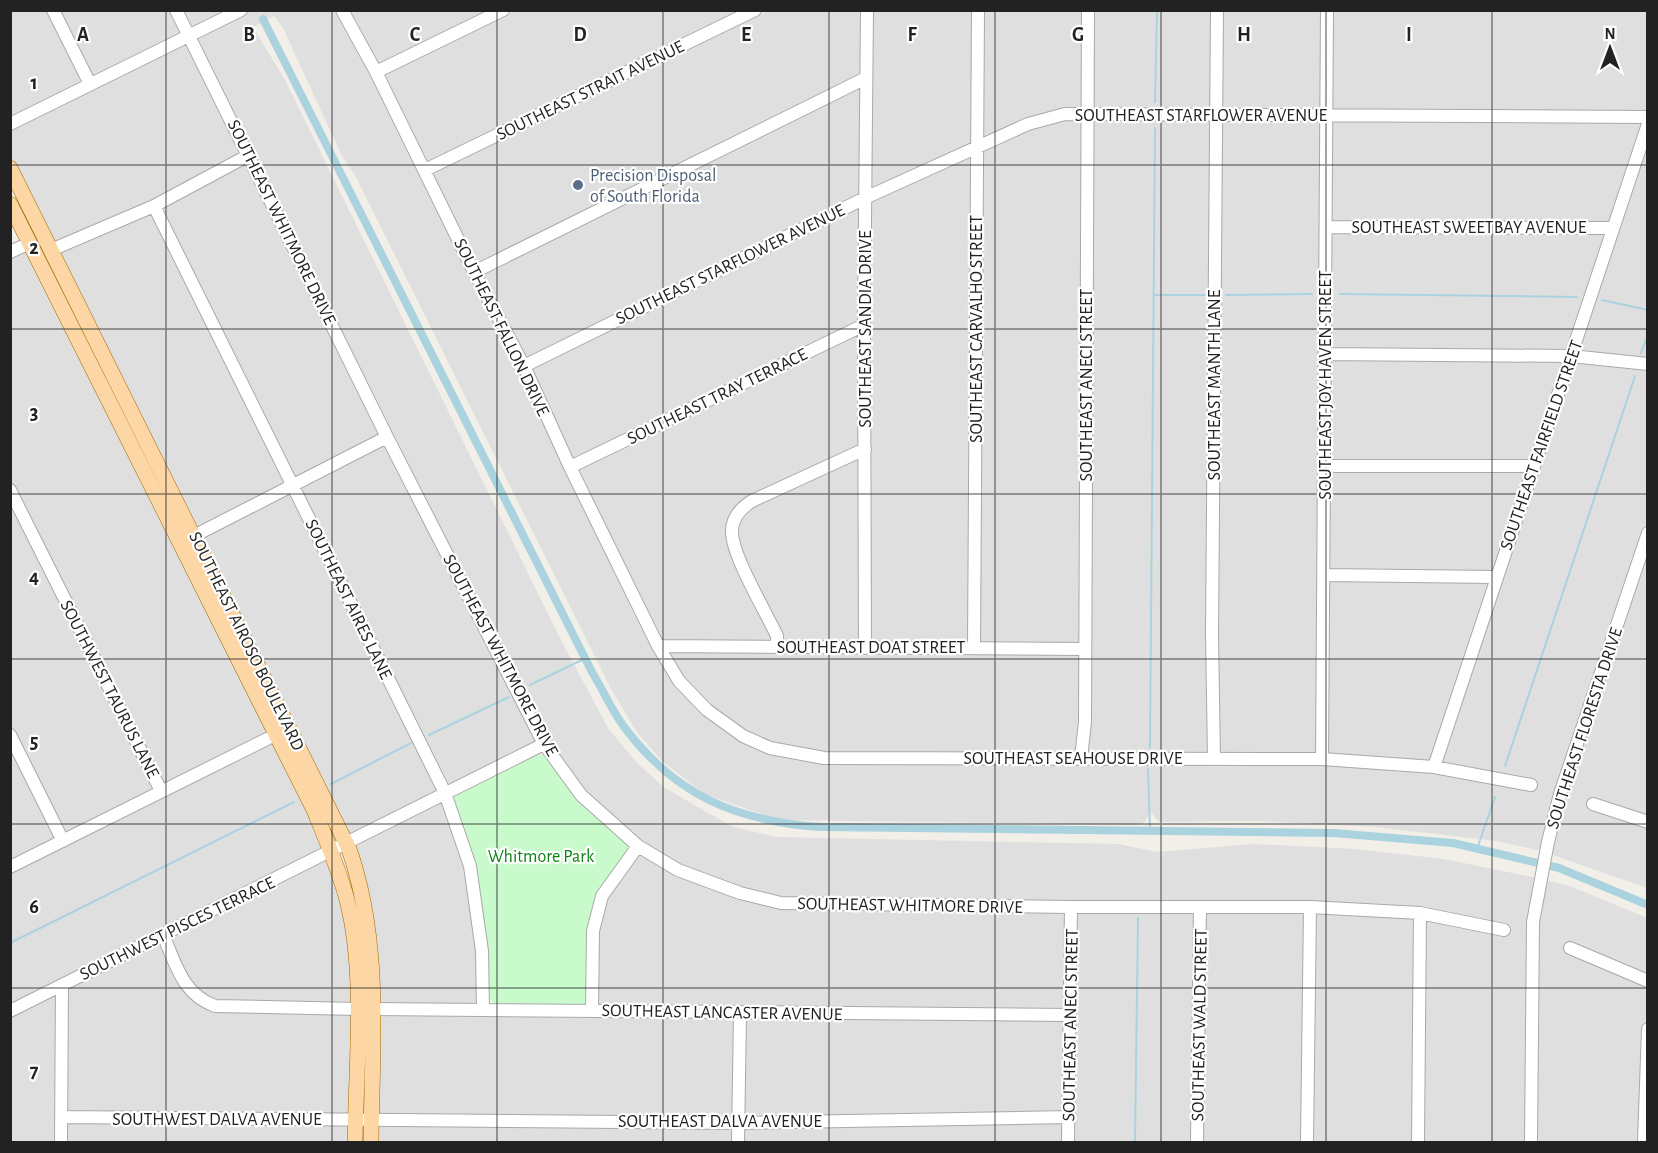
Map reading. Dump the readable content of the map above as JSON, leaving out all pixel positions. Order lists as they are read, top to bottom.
{
  "streets": {
    "main road": ["SOUTHEAST AIROSO BOULEVARD"],
    "street": [
      "SOUTHEAST STRAIT AVENUE",
      "SOUTHEAST STARFLOWER AVENUE",
      "SOUTHEAST WHITMORE DRIVE",
      "SOUTHEAST SWEETBAY AVENUE",
      "SOUTHEAST FALLON DRIVE",
      "SOUTHEAST SANDIA DRIVE",
      "SOUTHEAST CARVALHO STREET",
      "SOUTHEAST ANECI STREET",
      "SOUTHEAST MANTH LANE",
      "SOUTHEAST JOY HAVEN STREET",
      "SOUTHEAST TRAY TERRACE",
      "SOUTHEAST FAIRFIELD STREET",
      "SOUTHEAST AIRES LANE",
      "SOUTHEAST DOAT STREET",
      "SOUTHWEST TAURUS LANE",
      "SOUTHEAST FLORESTA DRIVE",
      "SOUTHEAST SEAHOUSE DRIVE",
      "SOUTHWEST PISCES TERRACE",
      "SOUTHEAST LANCASTER AVENUE",
      "SOUTHEAST WALD STREET",
      "SOUTHWEST DALVA AVENUE",
      "SOUTHEAST DALVA AVENUE"
    ]
  },
  "crossings": [
    ["SOUTHEAST STRAIT AVENUE", "SOUTHEAST FALLON DRIVE"],
    ["SOUTHEAST STARFLOWER AVENUE", "SOUTHEAST FALLON DRIVE"],
    ["SOUTHEAST STARFLOWER AVENUE", "SOUTHEAST SANDIA DRIVE"],
    ["SOUTHEAST STARFLOWER AVENUE", "SOUTHEAST CARVALHO STREET"],
    ["SOUTHEAST STARFLOWER AVENUE", "SOUTHEAST ANECI STREET"],
    ["SOUTHEAST STARFLOWER AVENUE", "SOUTHEAST MANTH LANE"],
    ["SOUTHEAST STARFLOWER AVENUE", "SOUTHEAST JOY HAVEN STREET"],
    ["SOUTHEAST WHITMORE DRIVE", "SOUTHEAST ANECI STREET"],
    ["SOUTHEAST WHITMORE DRIVE", "SOUTHWEST PISCES TERRACE"],
    ["SOUTHEAST WHITMORE DRIVE", "SOUTHEAST WALD STREET"],
    ["SOUTHEAST SWEETBAY AVENUE", "SOUTHEAST JOY HAVEN STREET"],
    ["SOUTHEAST SWEETBAY AVENUE", "SOUTHEAST FAIRFIELD STREET"],
    ["SOUTHEAST FALLON DRIVE", "SOUTHEAST TRAY TERRACE"],
    ["SOUTHEAST FALLON DRIVE", "SOUTHEAST DOAT STREET"],
    ["SOUTHEAST FALLON DRIVE", "SOUTHEAST SEAHOUSE DRIVE"],
    ["SOUTHEAST SANDIA DRIVE", "SOUTHEAST TRAY TERRACE"],
    ["SOUTHEAST SANDIA DRIVE", "SOUTHEAST DOAT STREET"],
    ["SOUTHEAST CARVALHO STREET", "SOUTHEAST DOAT STREET"],
    ["SOUTHEAST ANECI STREET", "SOUTHEAST DOAT STREET"],
    ["SOUTHEAST ANECI STREET", "SOUTHEAST SEAHOUSE DRIVE"],
    ["SOUTHEAST ANECI STREET", "SOUTHEAST LANCASTER AVENUE"],
    ["SOUTHEAST ANECI STREET", "SOUTHEAST DALVA AVENUE"],
    ["SOUTHEAST MANTH LANE", "SOUTHEAST SEAHOUSE DRIVE"],
    ["SOUTHEAST JOY HAVEN STREET", "SOUTHEAST SEAHOUSE DRIVE"],
    ["SOUTHEAST FAIRFIELD STREET", "SOUTHEAST SEAHOUSE DRIVE"],
    ["SOUTHEAST AIRES LANE", "SOUTHWEST PISCES TERRACE"],
    ["SOUTHEAST AIRES LANE", "SOUTHEAST LANCASTER AVENUE"],
    ["SOUTHEAST AIROSO BOULEVARD", "SOUTHWEST PISCES TERRACE"],
    ["SOUTHEAST AIROSO BOULEVARD", "SOUTHEAST LANCASTER AVENUE"],
    ["SOUTHEAST AIROSO BOULEVARD", "SOUTHWEST DALVA AVENUE"],
    ["SOUTHEAST AIROSO BOULEVARD", "SOUTHEAST DALVA AVENUE"],
    ["SOUTHEAST DOAT STREET", "SOUTHEAST SEAHOUSE DRIVE"],
    ["SOUTHWEST DALVA AVENUE", "SOUTHEAST DALVA AVENUE"]
  ],
  "parks": ["Whitmore Park"],
  "places": ["Precision Disposal of South Florida"],
  "north": "top",
  "grid": {
    "columns": [
      "A",
      "B",
      "C",
      "D",
      "E",
      "F",
      "G",
      "H",
      "I"
    ],
    "rows": [
      "1",
      "2",
      "3",
      "4",
      "5",
      "6",
      "7"
    ]
  }
}
